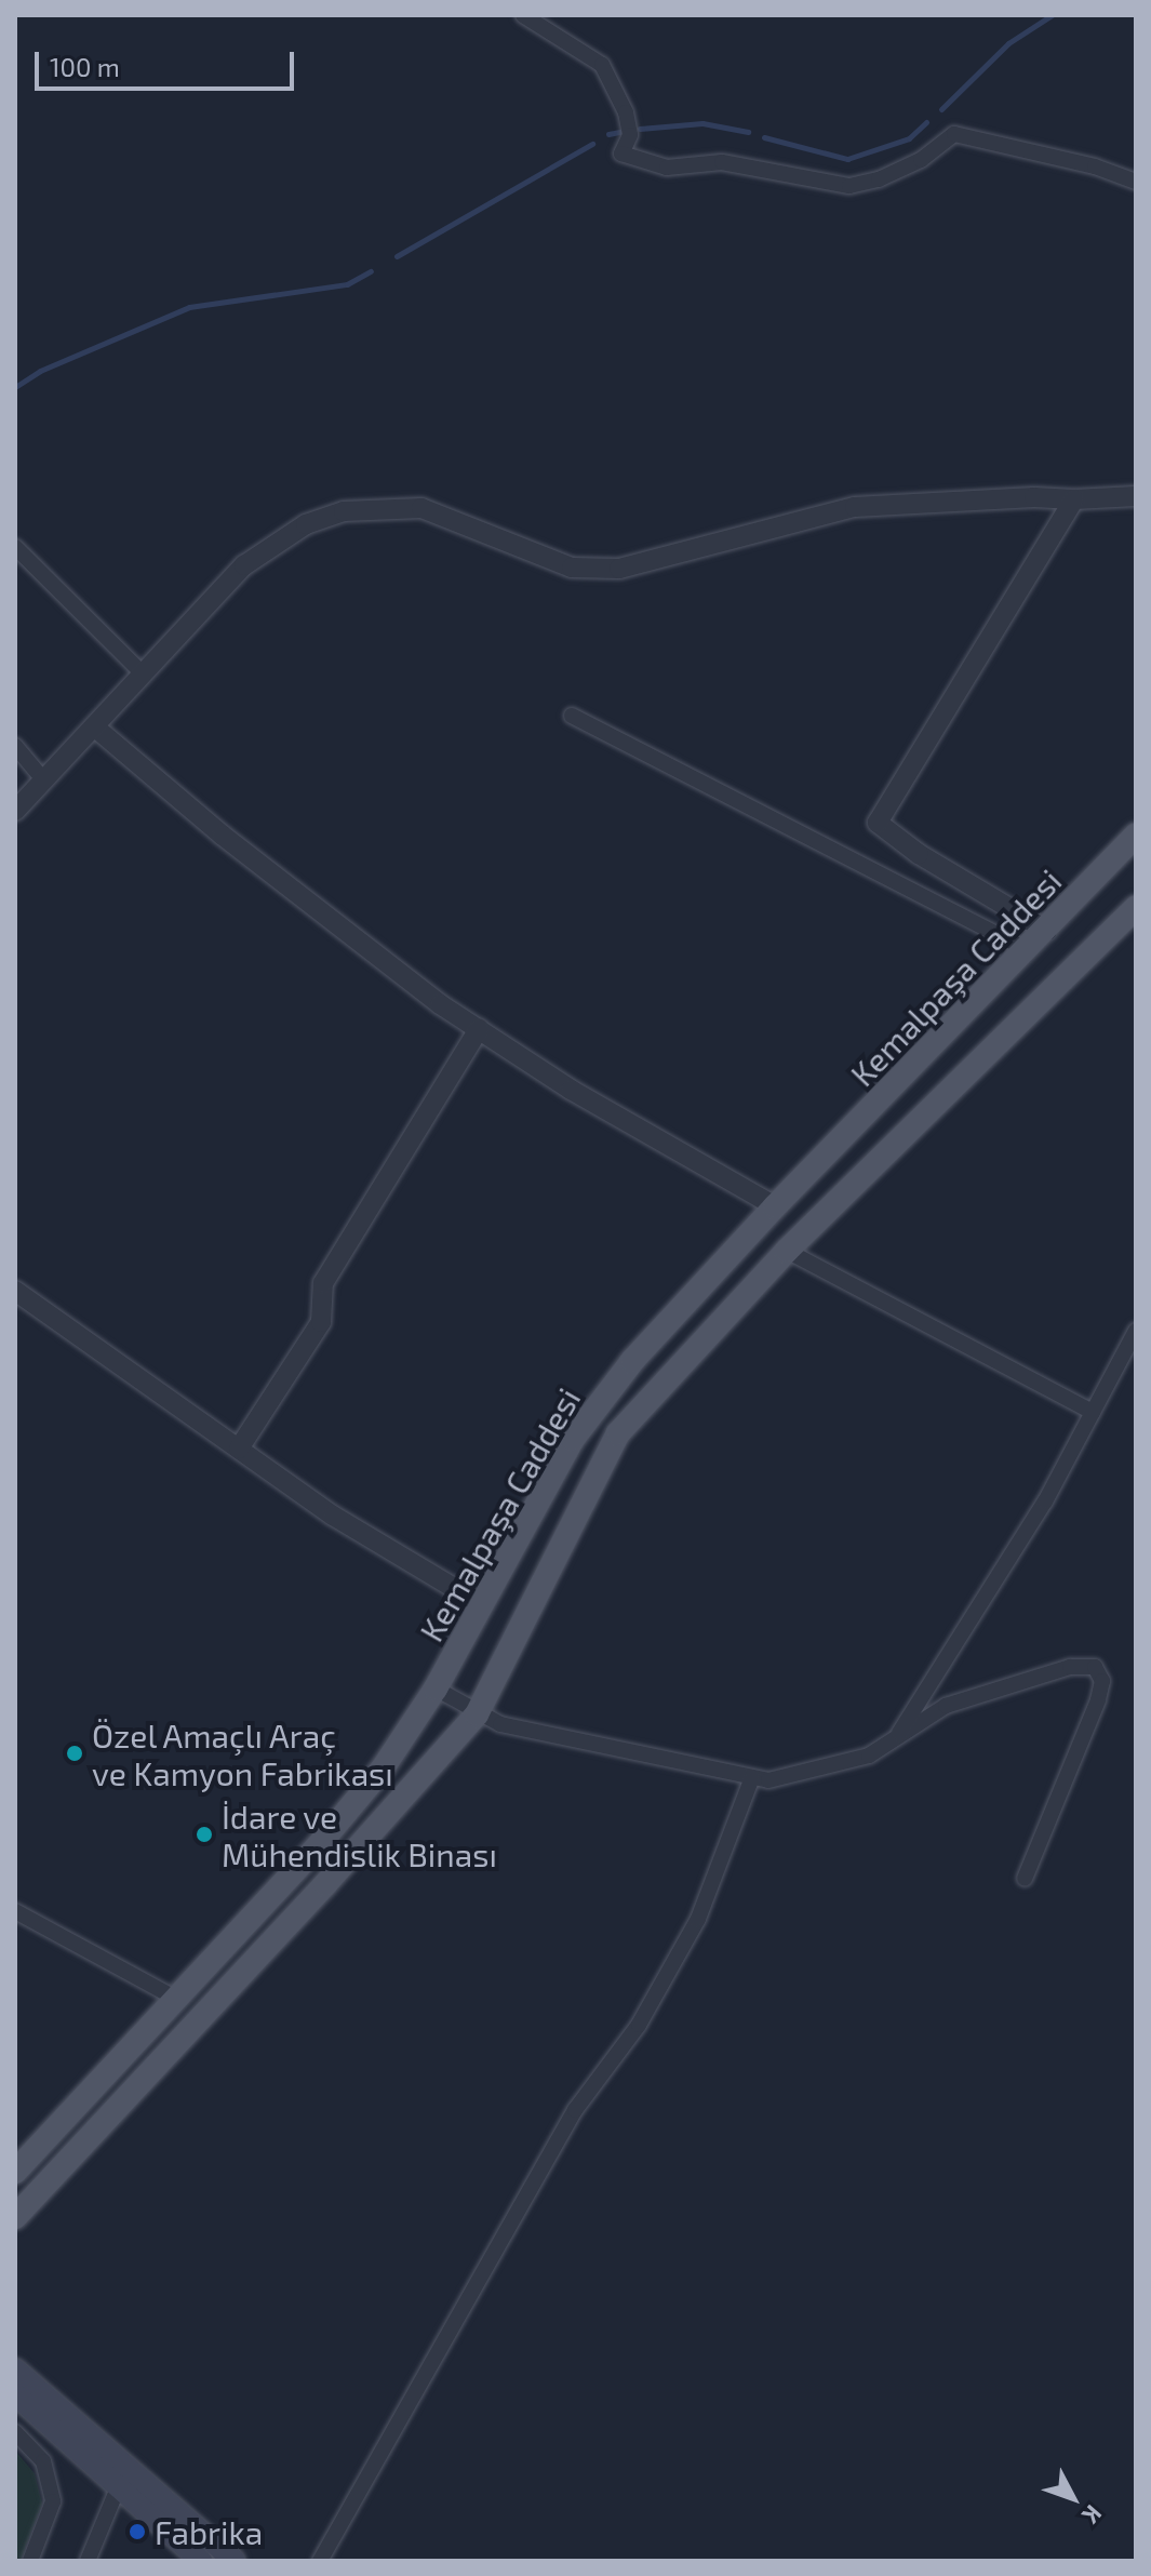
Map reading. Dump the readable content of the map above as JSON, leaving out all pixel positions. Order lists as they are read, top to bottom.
{
  "streets": {
    "main road": ["Kemalpaşa Caddesi"]
  },
  "places": ["Özel Amaçlı Araç ve Kamyon Fabrikası", "İdare ve Mühendislik Binası", "Fabrika"],
  "scale_bar": "100 m",
  "north": "bottom right"
}
